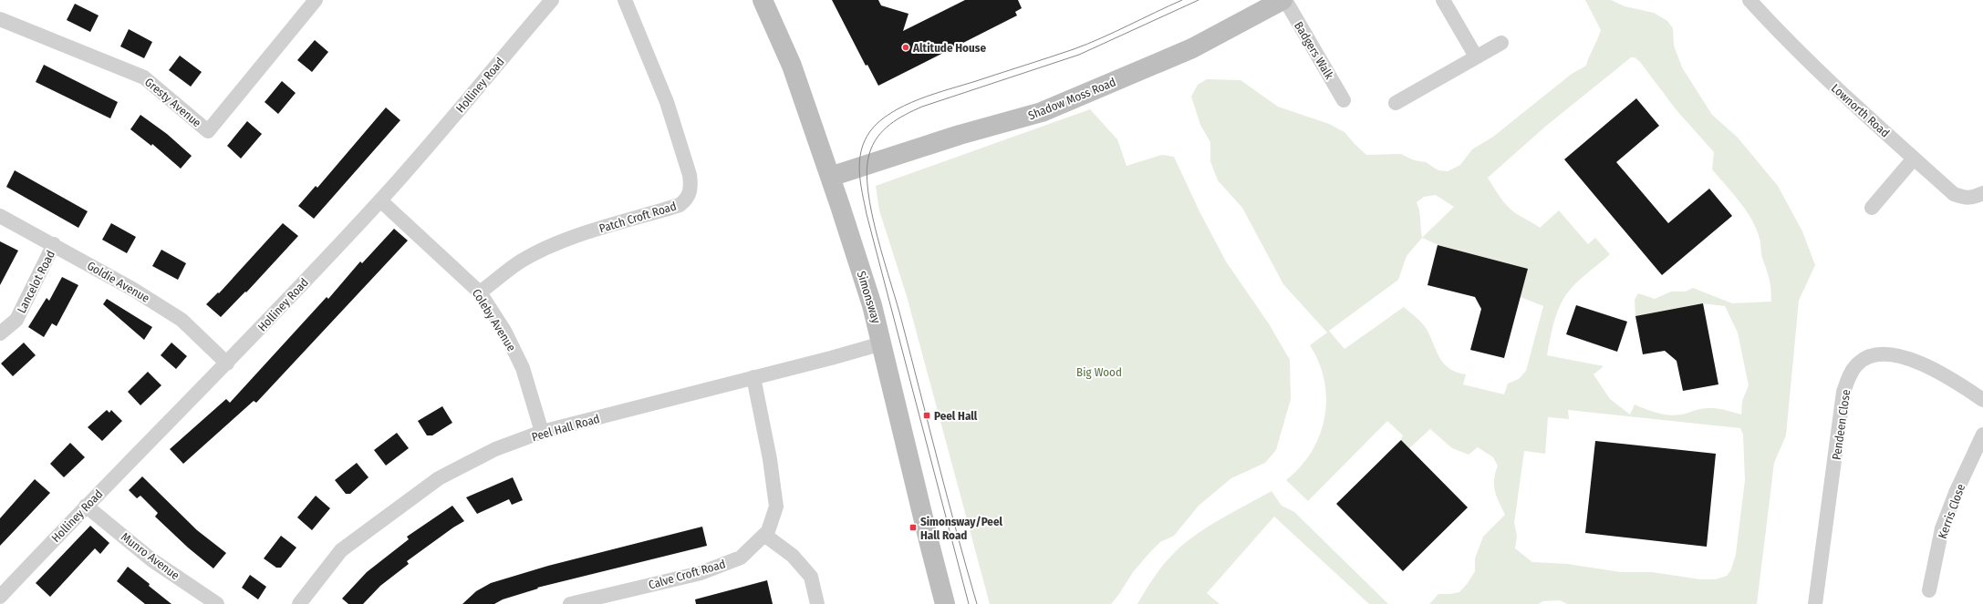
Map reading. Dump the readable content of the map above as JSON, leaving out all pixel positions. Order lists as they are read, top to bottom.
{
  "streets": {
    "street": [
      "Badgers Walk",
      "Holliney Road",
      "Shadow Moss Road",
      "Gresty Avenue",
      "Lownorth Road",
      "Patch Croft Road",
      "Lancelot Road",
      "Goldie Avenue",
      "Simonsway",
      "Coleby Avenue",
      "Pendeen Close",
      "Peel Hall Road",
      "Kerris Close",
      "Munro Avenue",
      "Calve Croft Road"
    ]
  },
  "crossings": [
    ["Badgers Walk", "Shadow Moss Road"],
    ["Holliney Road", "Goldie Avenue"],
    ["Holliney Road", "Coleby Avenue"],
    ["Holliney Road", "Munro Avenue"],
    ["Shadow Moss Road", "Simonsway"],
    ["Patch Croft Road", "Coleby Avenue"],
    ["Lancelot Road", "Goldie Avenue"],
    ["Simonsway", "Peel Hall Road"],
    ["Coleby Avenue", "Peel Hall Road"],
    ["Peel Hall Road", "Calve Croft Road"]
  ],
  "parks": ["Big Wood"],
  "places": {
    "other": ["Altitude House"],
    "transit": ["Peel Hall", "Simonsway/Peel Hall Road"]
  }
}
